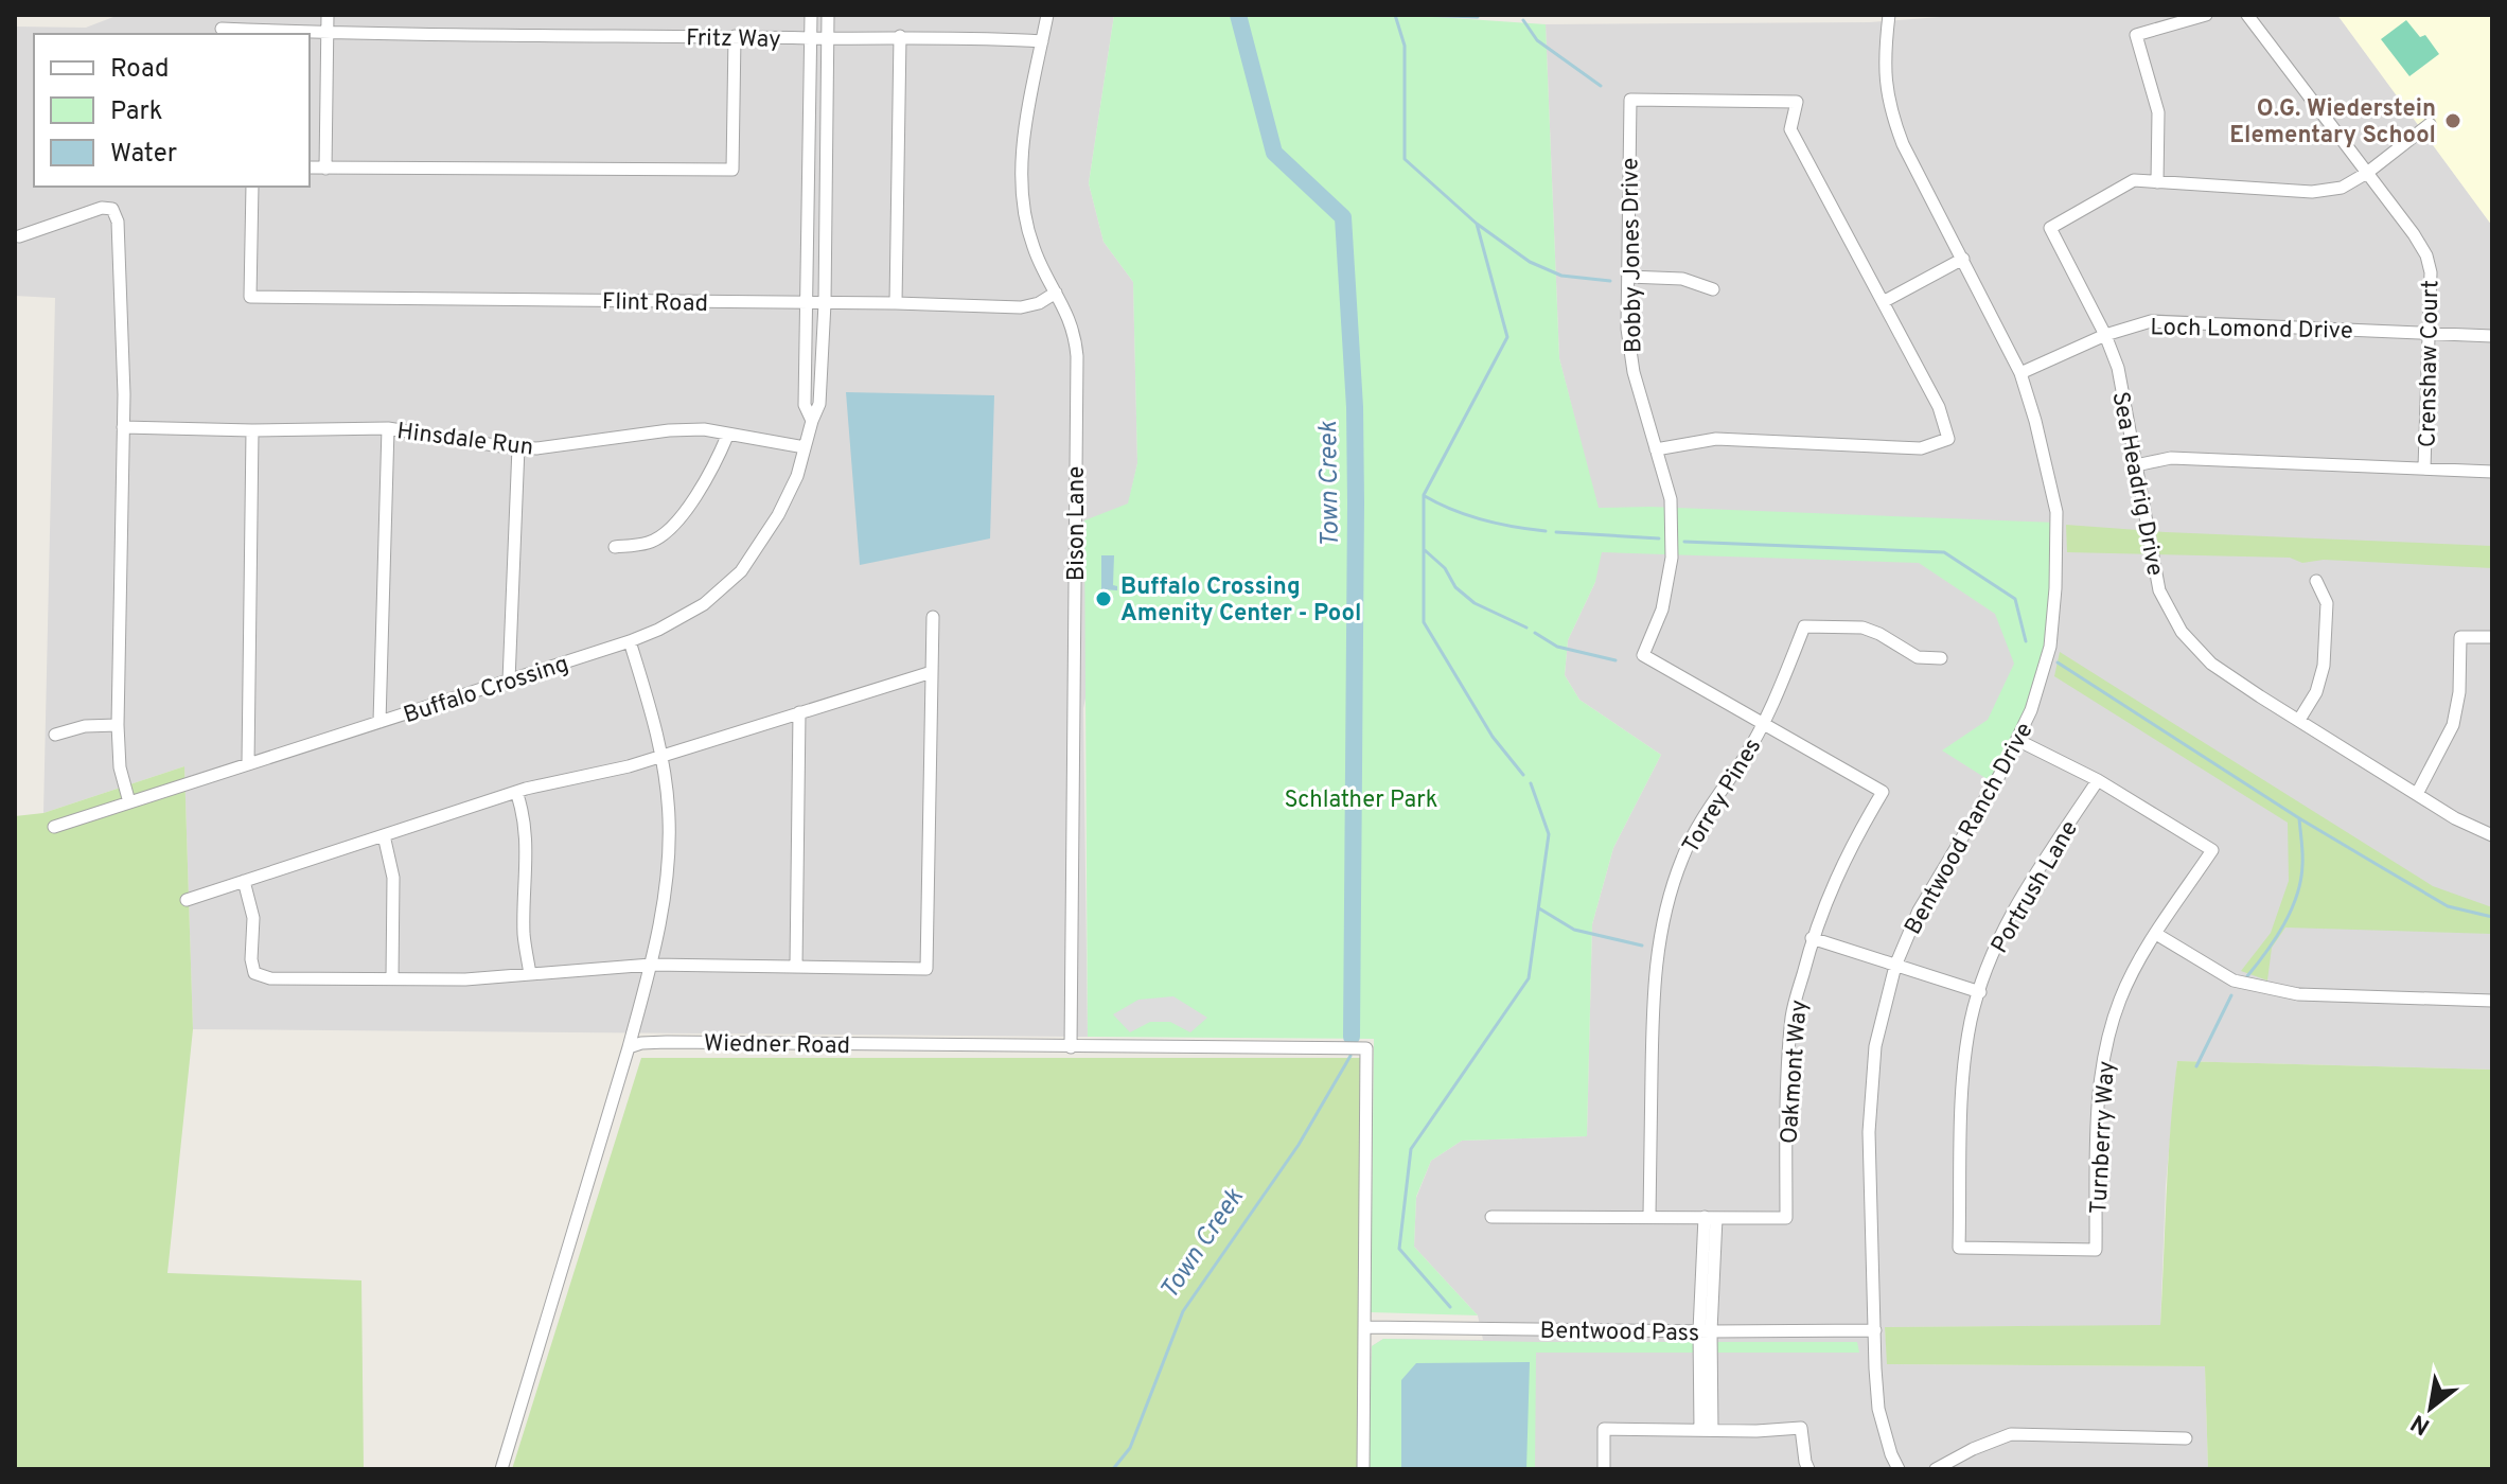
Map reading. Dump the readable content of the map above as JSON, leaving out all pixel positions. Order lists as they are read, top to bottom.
{
  "streets": {
    "street": [
      "Fritz Way",
      "Bobby Jones Drive",
      "Flint Road",
      "Loch Lomond Drive",
      "Crenshaw Court",
      "Hinsdale Run",
      "Sea Headrig Drive",
      "Bison Lane",
      "Buffalo Crossing",
      "Torrey Pines",
      "Bentwood Ranch Drive",
      "Portrush Lane",
      "Wiedner Road",
      "Oakmont Way",
      "Turnberry Way",
      "Bentwood Pass"
    ]
  },
  "crossings": [
    ["Fritz Way", "Bison Lane"],
    ["Fritz Way", "Buffalo Crossing"],
    ["Bobby Jones Drive", "Torrey Pines"],
    ["Bobby Jones Drive", "Oakmont Way"],
    ["Flint Road", "Bison Lane"],
    ["Flint Road", "Buffalo Crossing"],
    ["Loch Lomond Drive", "Crenshaw Court"],
    ["Loch Lomond Drive", "Sea Headrig Drive"],
    ["Loch Lomond Drive", "Bentwood Ranch Drive"],
    ["Hinsdale Run", "Buffalo Crossing"],
    ["Bison Lane", "Wiedner Road"],
    ["Torrey Pines", "Oakmont Way"],
    ["Bentwood Ranch Drive", "Bentwood Pass"],
    ["Portrush Lane", "Turnberry Way"],
    ["Wiedner Road", "Bentwood Pass"]
  ],
  "water": ["Town Creek"],
  "parks": ["Schlather Park"],
  "places": ["O.G. Wiederstein Elementary School", "Buffalo Crossing Amenity Center - Pool"],
  "legend": ["Road", "Park", "Water"],
  "north": "bottom left"
}
